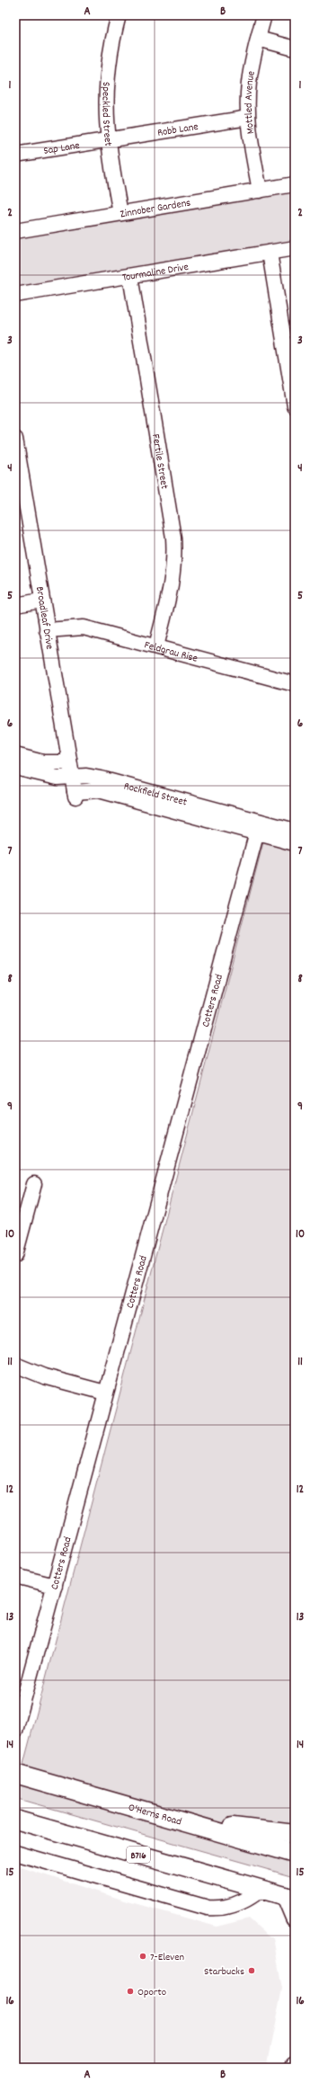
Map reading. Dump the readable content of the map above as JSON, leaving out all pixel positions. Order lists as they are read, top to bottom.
{
  "streets": {
    "main road": ["O'Herns Road", "B716"],
    "street": [
      "Mottled Avenue",
      "Speckled Street",
      "Robb Lane",
      "Sap Lane",
      "Zinnober Gardens",
      "Tourmaline Drive",
      "Fertile Street",
      "Broadleaf Drive",
      "Feldgrau Rise",
      "Rockfield Street",
      "Cotters Road"
    ]
  },
  "crossings": [
    ["Mottled Avenue", "Robb Lane"],
    ["Mottled Avenue", "Zinnober Gardens"],
    ["Speckled Street", "Robb Lane"],
    ["Speckled Street", "Sap Lane"],
    ["Speckled Street", "Zinnober Gardens"],
    ["Robb Lane", "Sap Lane"],
    ["Tourmaline Drive", "Fertile Street"],
    ["Fertile Street", "Feldgrau Rise"],
    ["Broadleaf Drive", "Feldgrau Rise"],
    ["Broadleaf Drive", "Rockfield Street"],
    ["Rockfield Street", "Cotters Road"]
  ],
  "places": ["7-Eleven", "Starbucks", "Oporto"],
  "grid": {
    "columns": ["A", "B"],
    "rows": [
      "1",
      "2",
      "3",
      "4",
      "5",
      "6",
      "7",
      "8",
      "9",
      "10",
      "11",
      "12",
      "13",
      "14",
      "15",
      "16"
    ]
  }
}
